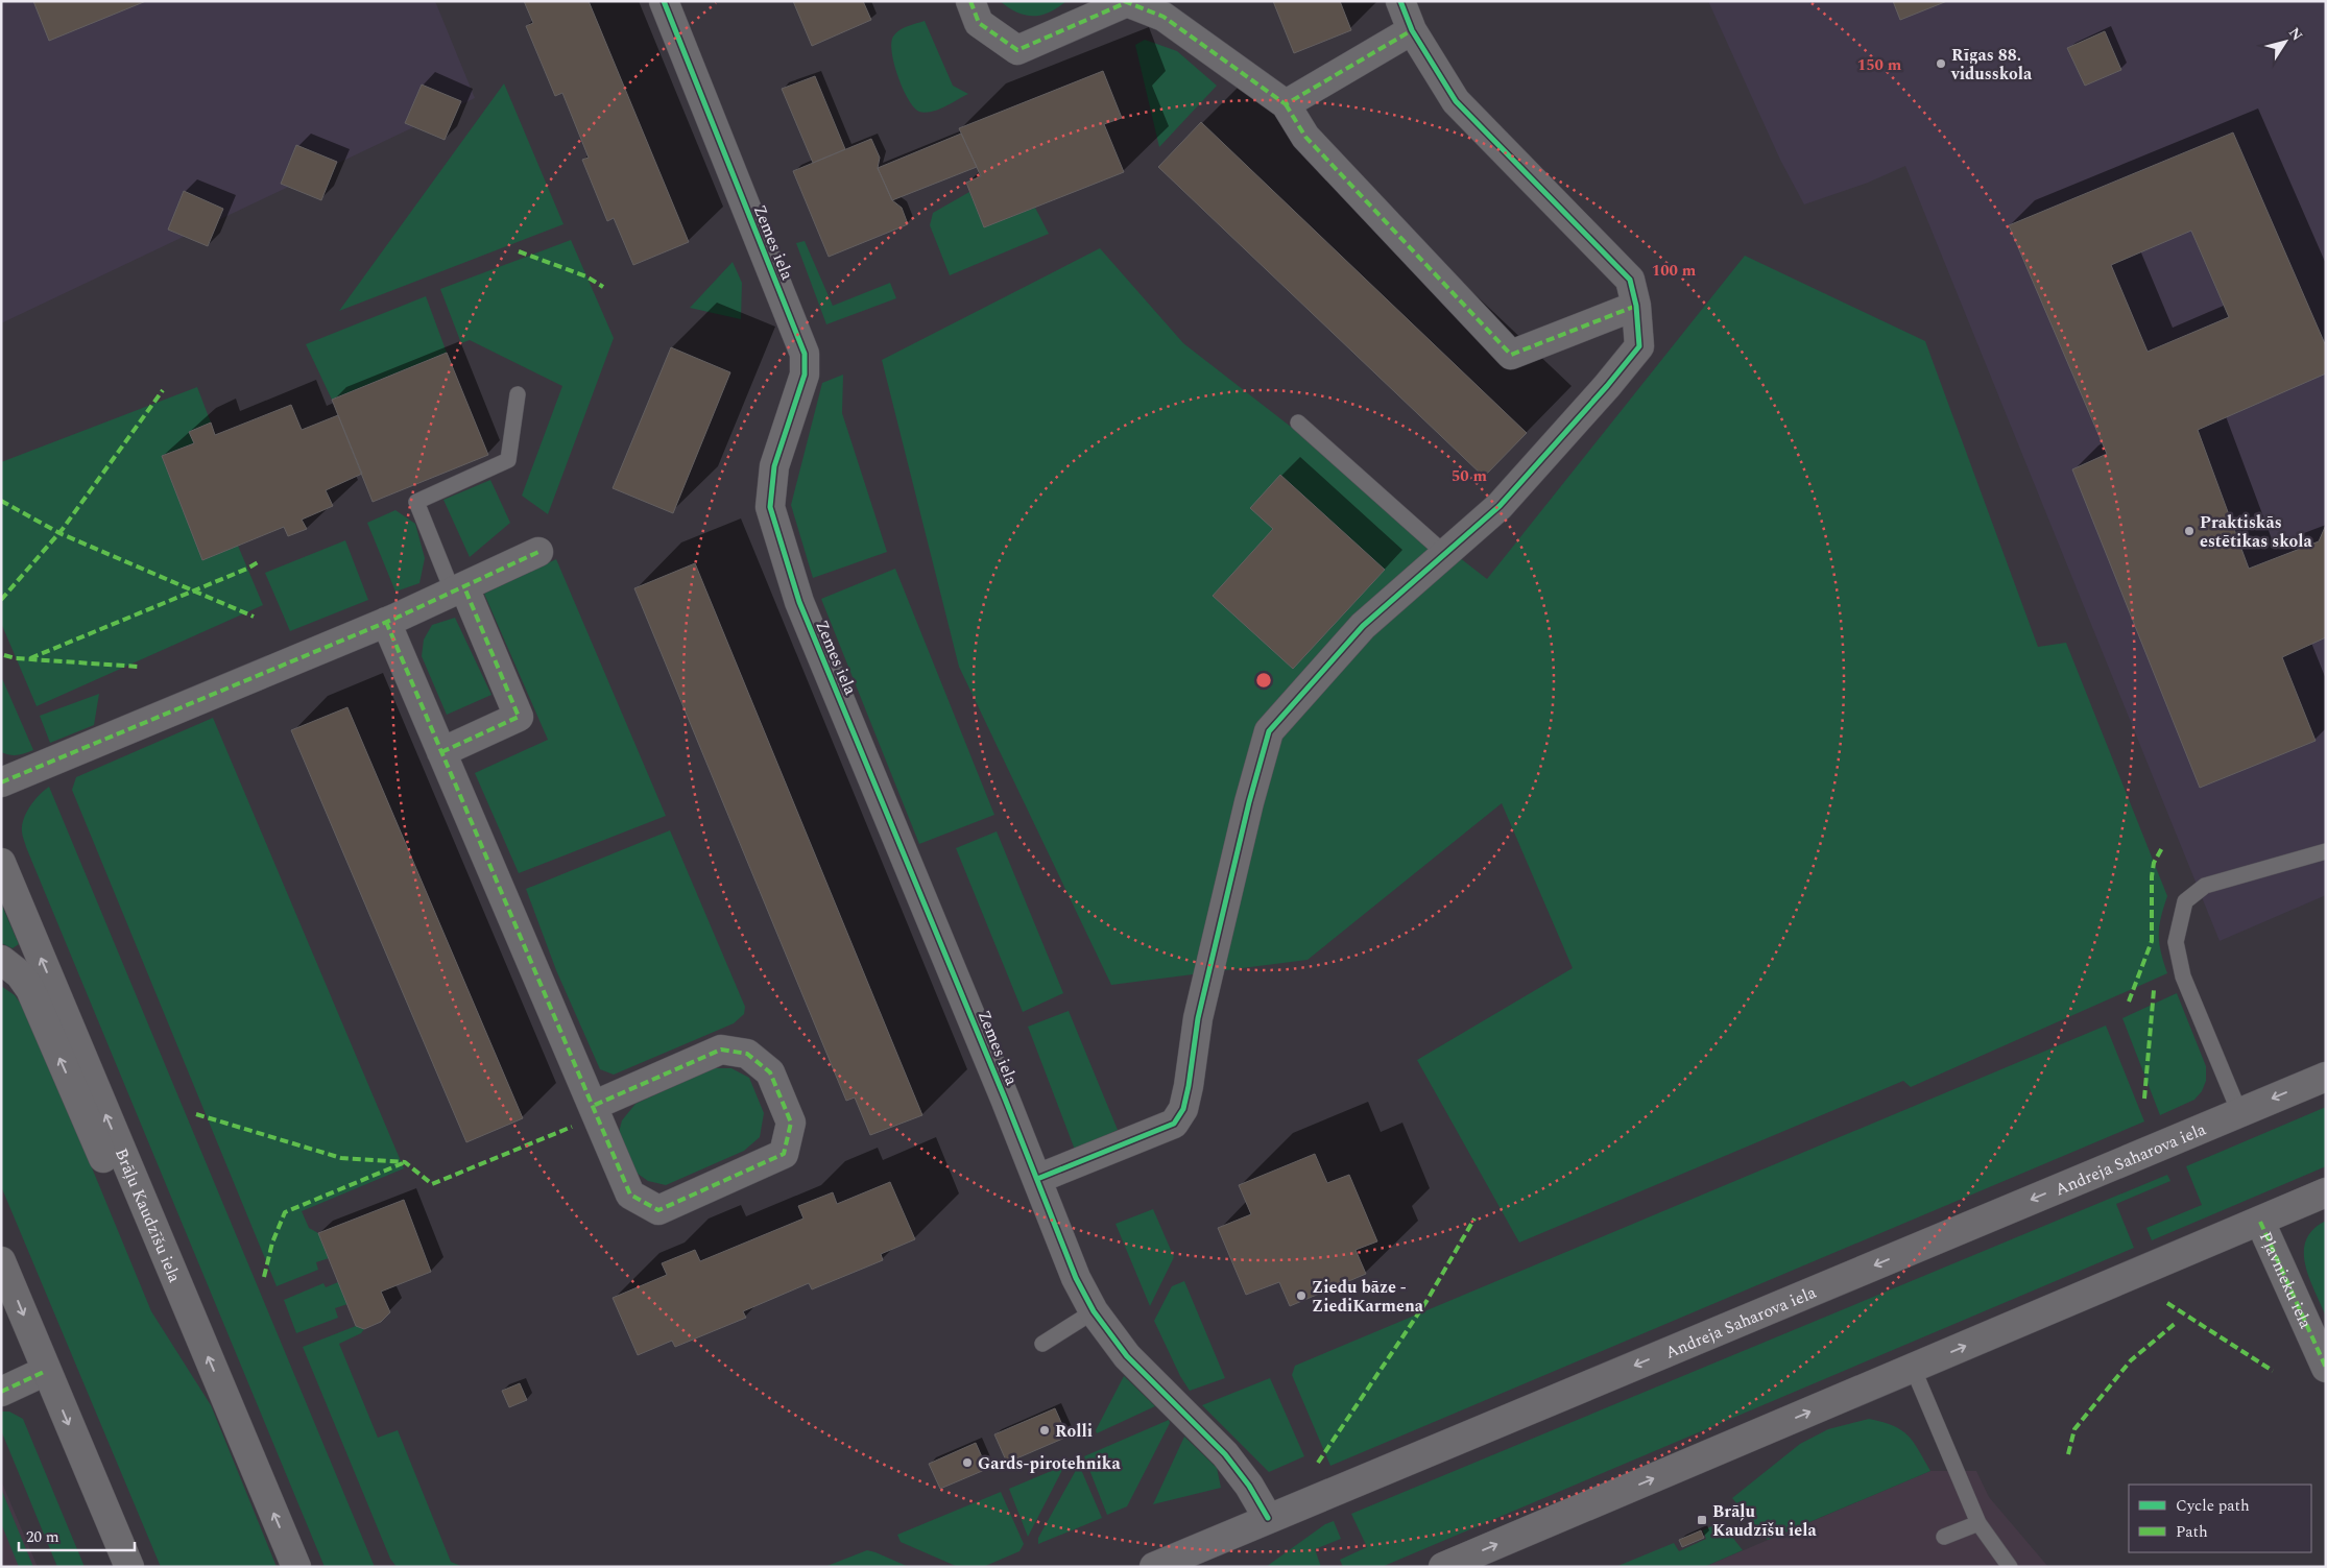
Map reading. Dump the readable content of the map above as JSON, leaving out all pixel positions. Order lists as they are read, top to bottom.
{
  "streets": {
    "street": [
      "Zemes iela",
      "Andreja Saharova iela",
      "Brāļu Kaudzīšu iela",
      "Pļavnieku iela"
    ]
  },
  "crossings": [
    ["Zemes iela", "Andreja Saharova iela"]
  ],
  "places": {
    "other": [
      "Rīgas 88. vidusskola",
      "Praktiskās estētikas skola",
      "Ziedu bāze - ZiediKarmena",
      "Rolli",
      "Gards-pirotehnika"
    ],
    "transit": ["Brāļu Kaudzīšu iela"]
  },
  "legend": ["Cycle path", "Path"],
  "scale_bar": "20 m",
  "north": "top right",
  "rings": ["150 m", "100 m", "50 m"]
}
